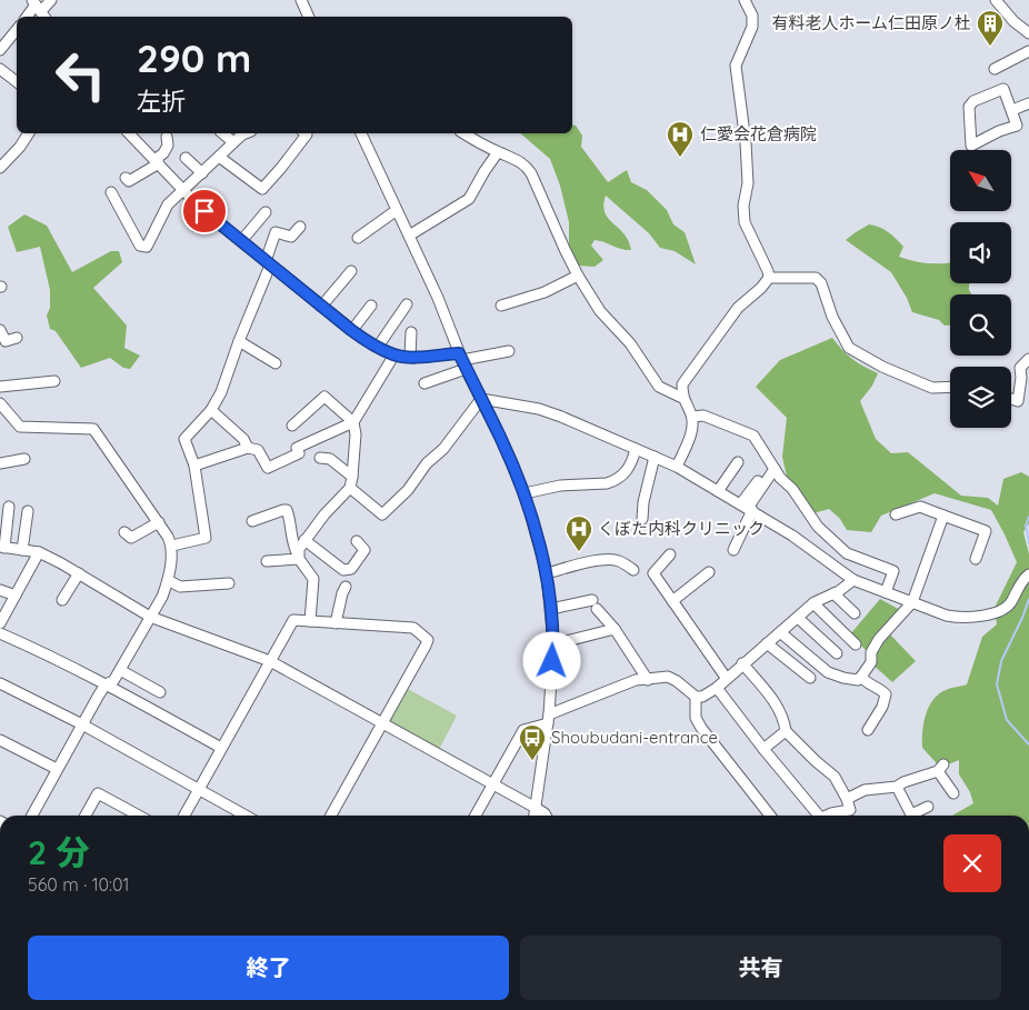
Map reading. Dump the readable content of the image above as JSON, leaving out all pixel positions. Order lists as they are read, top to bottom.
{
  "places": {
    "building": ["有料老人ホーム仁田原ノ杜"],
    "hospital": ["仁愛会花倉病院", "くぼた内科クリニック"],
    "bus stop": ["Shoubudani-entrance"]
  },
  "north": "top left",
  "page": {
    "turn": ["290 m", "左折"],
    "heading": ["2 分", "560 m · 10:01"],
    "buttons": ["終了", "共有"]
  }
}
